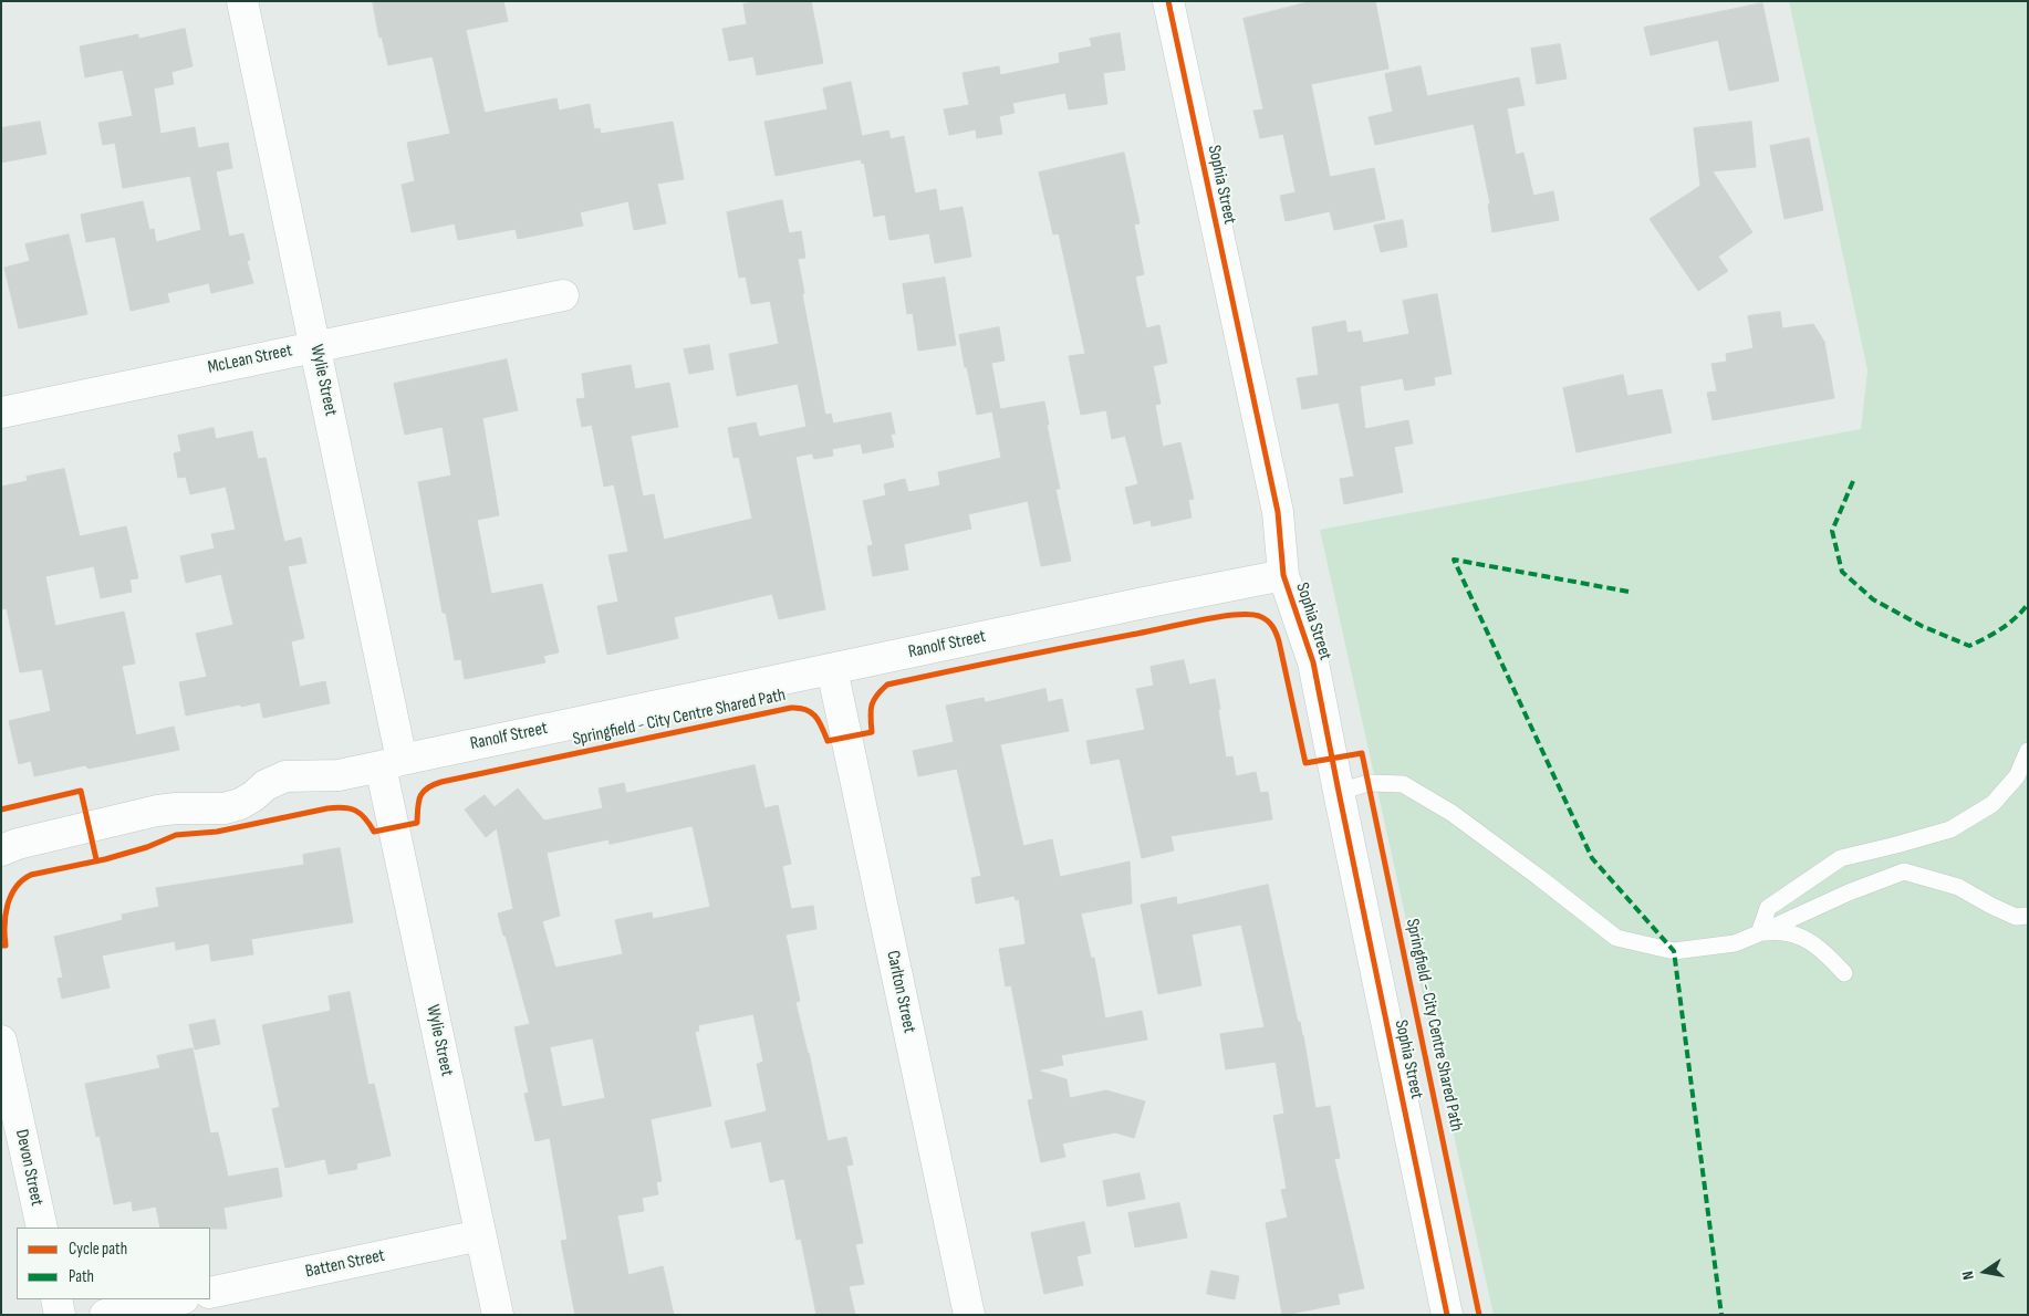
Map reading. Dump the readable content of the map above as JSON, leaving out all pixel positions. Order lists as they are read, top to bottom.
{
  "streets": {
    "street": [
      "Sophia Street",
      "McLean Street",
      "Wylie Street",
      "Ranolf Street",
      "Carlton Street",
      "Devon Street",
      "Batten Street"
    ],
    "cycle path": ["Springfield - City Centre Shared Path"]
  },
  "crossings": [
    ["Sophia Street", "Ranolf Street"],
    ["McLean Street", "Wylie Street"],
    ["Wylie Street", "Ranolf Street"],
    ["Wylie Street", "Batten Street"],
    ["Ranolf Street", "Carlton Street"]
  ],
  "legend": ["Cycle path", "Path"],
  "north": "left"
}
